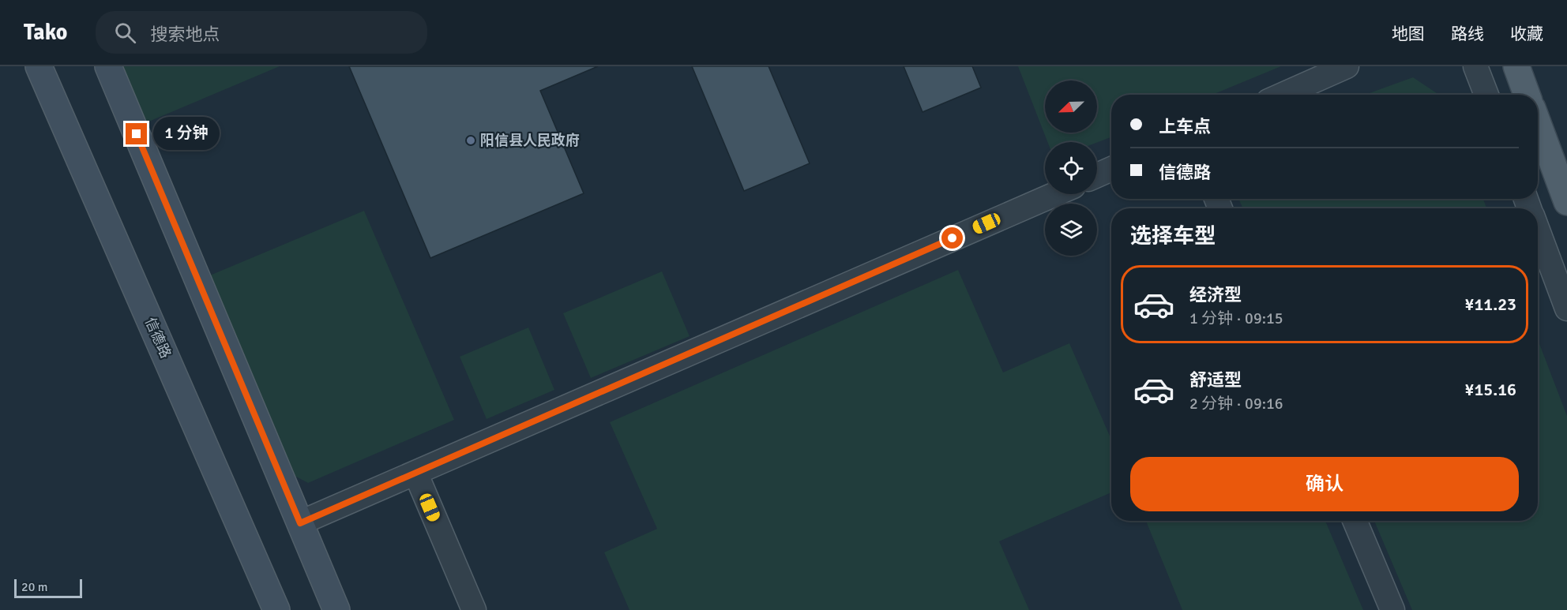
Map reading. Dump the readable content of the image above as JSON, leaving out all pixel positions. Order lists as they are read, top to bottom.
{
  "streets": {
    "main road": ["信德路"]
  },
  "places": ["阳信县人民政府"],
  "scale_bar": "20 m",
  "north": "bottom left",
  "page": {
    "header": "Tako",
    "search": "搜索地点",
    "nav": ["地图", "路线", "收藏"],
    "banner": ["上车点", "信德路"],
    "bubble": "1 分钟",
    "heading": "选择车型",
    "list": [
      {
        "name": "经济型",
        "note": "1 分钟 · 09:15",
        "value": "¥11.23"
      },
      {
        "name": "舒适型",
        "note": "2 分钟 · 09:16",
        "value": "¥15.16"
      }
    ],
    "buttons": "确认",
    "scale": "20 m"
  }
}
